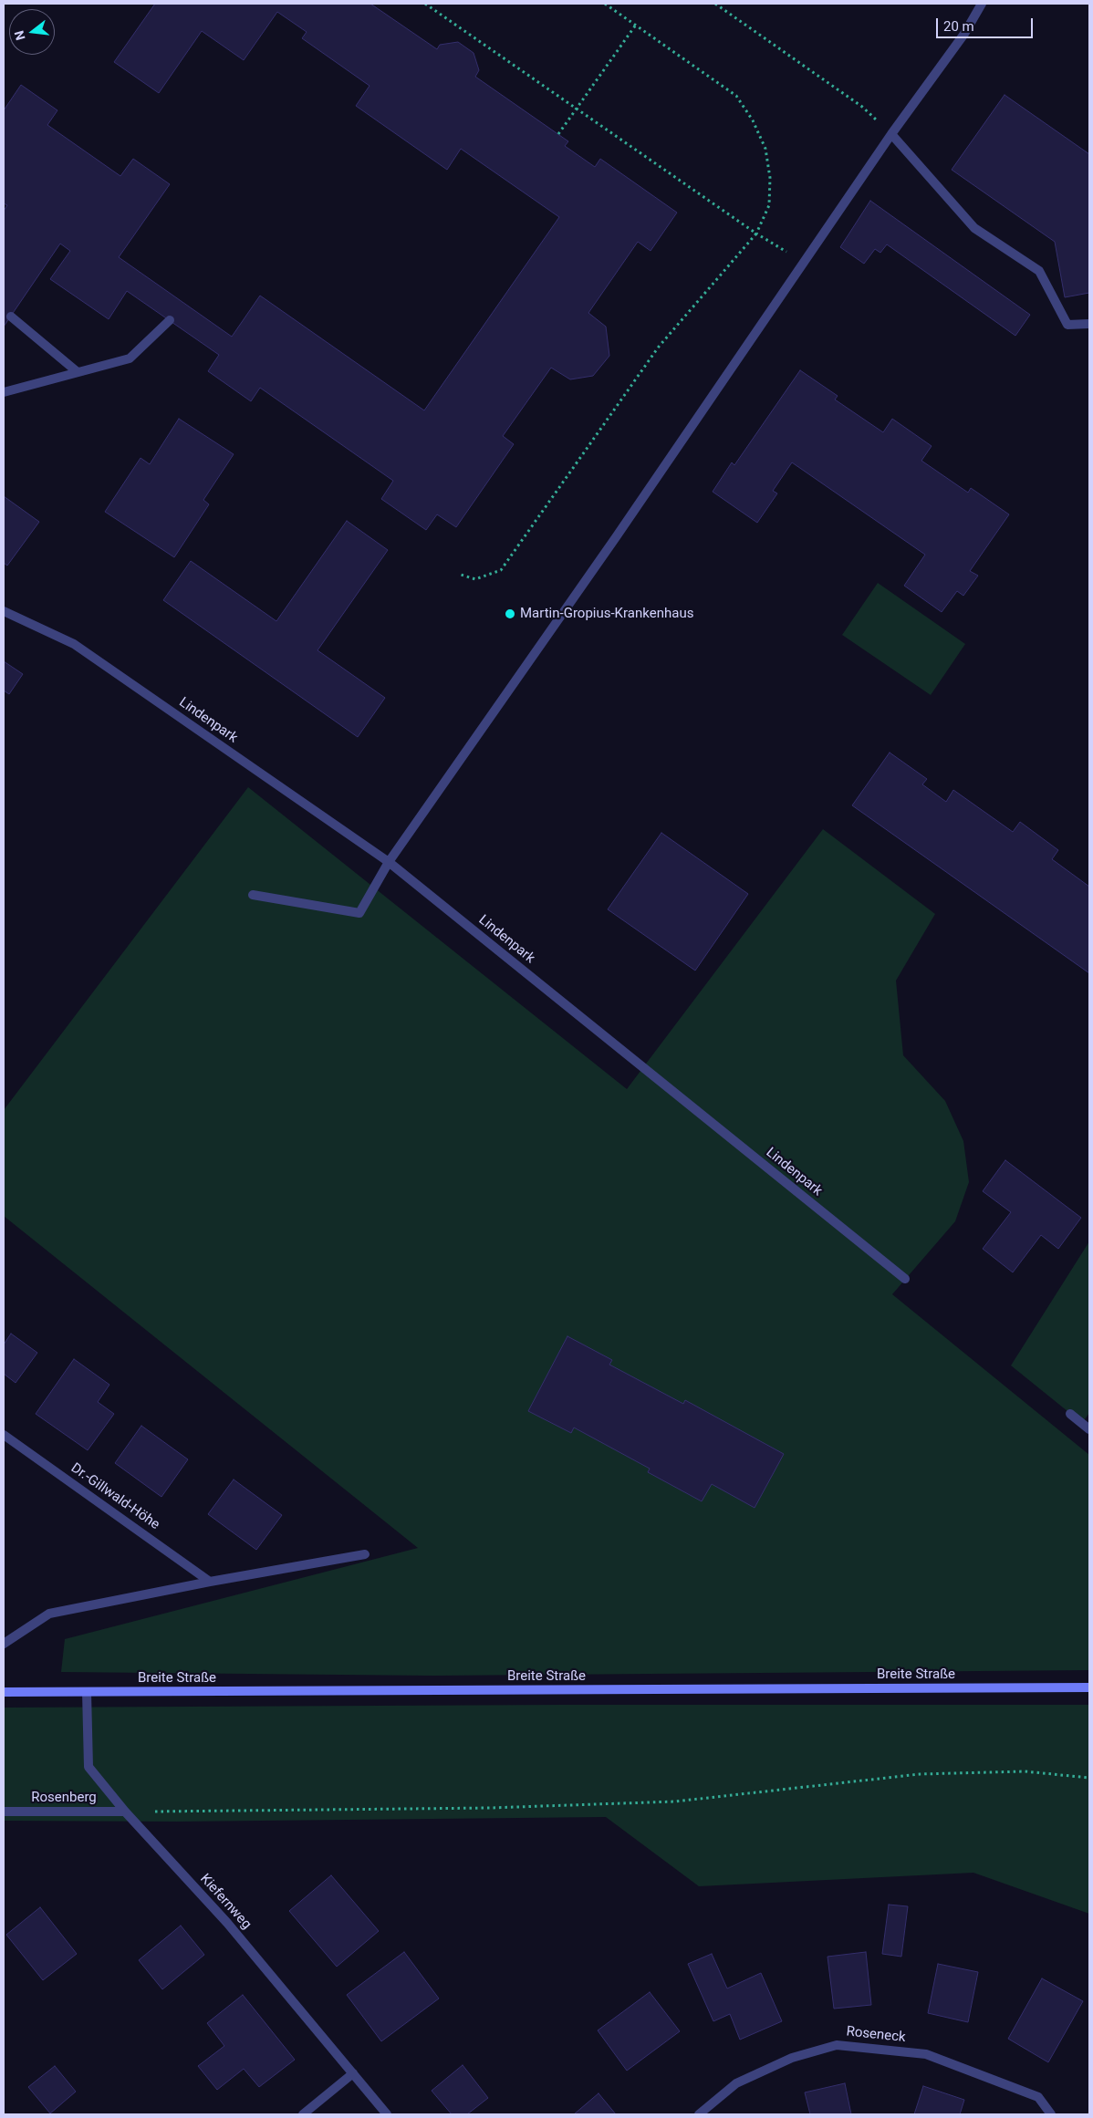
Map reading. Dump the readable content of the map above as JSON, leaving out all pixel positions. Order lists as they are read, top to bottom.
{
  "streets": {
    "main road": ["Breite Straße"],
    "street": [
      "Lindenpark",
      "Dr.-Gillwald-Höhe",
      "Rosenberg",
      "Kiefernweg",
      "Roseneck"
    ]
  },
  "crossings": [
    ["Breite Straße", "Kiefernweg"],
    ["Rosenberg", "Kiefernweg"]
  ],
  "places": ["Martin-Gropius-Krankenhaus"],
  "scale_bar": "20 m",
  "north": "left"
}
